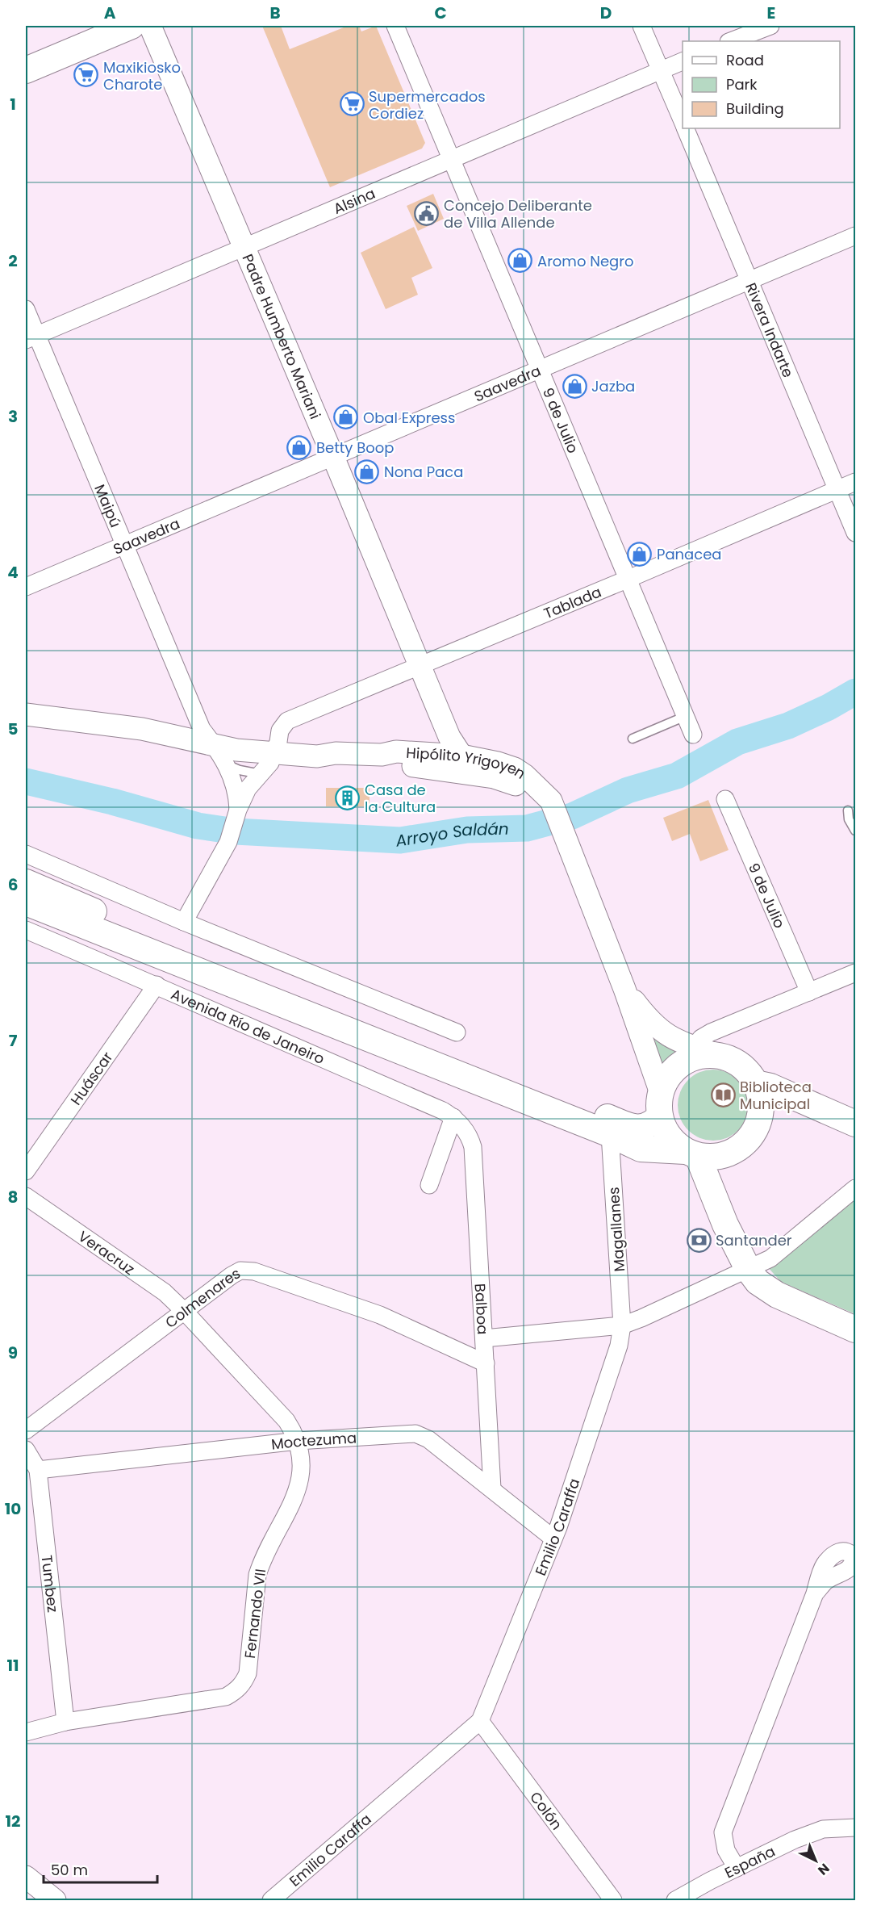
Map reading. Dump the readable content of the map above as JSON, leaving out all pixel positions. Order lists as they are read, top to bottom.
{
  "streets": {
    "street": [
      "Alsina",
      "Rivera Indarte",
      "Padre Humberto Mariani",
      "Saavedra",
      "9 de Julio",
      "Maipú",
      "Tablada",
      "Hipólito Yrigoyen",
      "Avenida Río de Janeiro",
      "Huáscar",
      "Magallanes",
      "Veracruz",
      "Colmenares",
      "Balboa",
      "Moctezuma",
      "Emilio Caraffa",
      "Tumbez",
      "Fernando VII",
      "Colón",
      "España"
    ]
  },
  "crossings": [
    ["Alsina", "Rivera Indarte"],
    ["Alsina", "Padre Humberto Mariani"],
    ["Alsina", "9 de Julio"],
    ["Alsina", "Maipú"],
    ["Rivera Indarte", "Saavedra"],
    ["Rivera Indarte", "Tablada"],
    ["Padre Humberto Mariani", "Saavedra"],
    ["Padre Humberto Mariani", "Tablada"],
    ["Padre Humberto Mariani", "Hipólito Yrigoyen"],
    ["Saavedra", "9 de Julio"],
    ["Saavedra", "Maipú"],
    ["9 de Julio", "Tablada"],
    ["Tablada", "Hipólito Yrigoyen"],
    ["Avenida Río de Janeiro", "Huáscar"],
    ["Avenida Río de Janeiro", "Balboa"],
    ["Magallanes", "Emilio Caraffa"],
    ["Veracruz", "Colmenares"],
    ["Veracruz", "Fernando VII"],
    ["Colmenares", "Balboa"],
    ["Colmenares", "Fernando VII"],
    ["Balboa", "Moctezuma"],
    ["Moctezuma", "Emilio Caraffa"],
    ["Moctezuma", "Tumbez"],
    ["Moctezuma", "Fernando VII"],
    ["Emilio Caraffa", "Colón"],
    ["Tumbez", "Fernando VII"]
  ],
  "water": ["Arroyo Saldán"],
  "places": {
    "supermarket": ["Maxikiosko Charote", "Supermercados Cordiez"],
    "public building": ["Concejo Deliberante de Villa Allende"],
    "shop": [
      "Aromo Negro",
      "Jazba",
      "Obal Express",
      "Betty Boop",
      "Nona Paca",
      "Panacea"
    ],
    "building": ["Casa de la Cultura"],
    "library": ["Biblioteca Municipal"],
    "bank": ["Santander"]
  },
  "legend": ["Road", "Park", "Building"],
  "scale_bar": "50 m",
  "north": "bottom right",
  "grid": {
    "columns": [
      "A",
      "B",
      "C",
      "D",
      "E"
    ],
    "rows": [
      "1",
      "2",
      "3",
      "4",
      "5",
      "6",
      "7",
      "8",
      "9",
      "10",
      "11",
      "12"
    ]
  }
}
